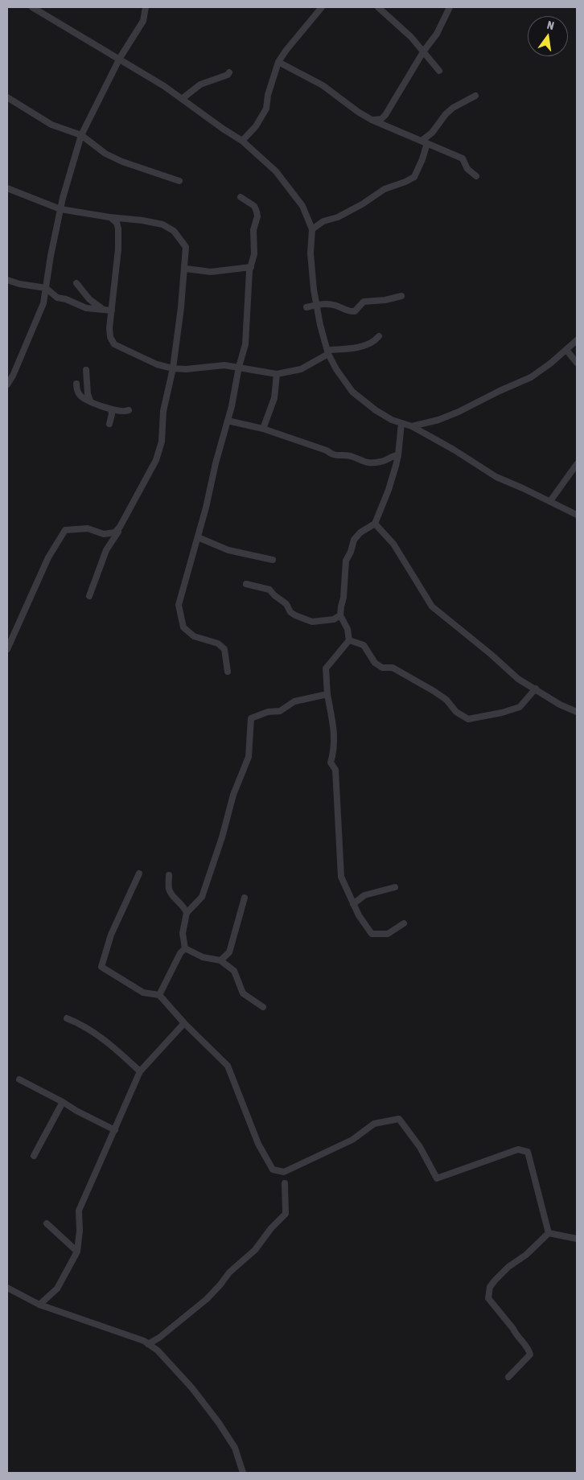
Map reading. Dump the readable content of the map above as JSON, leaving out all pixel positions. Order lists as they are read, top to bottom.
{
  "north": "top"
}
